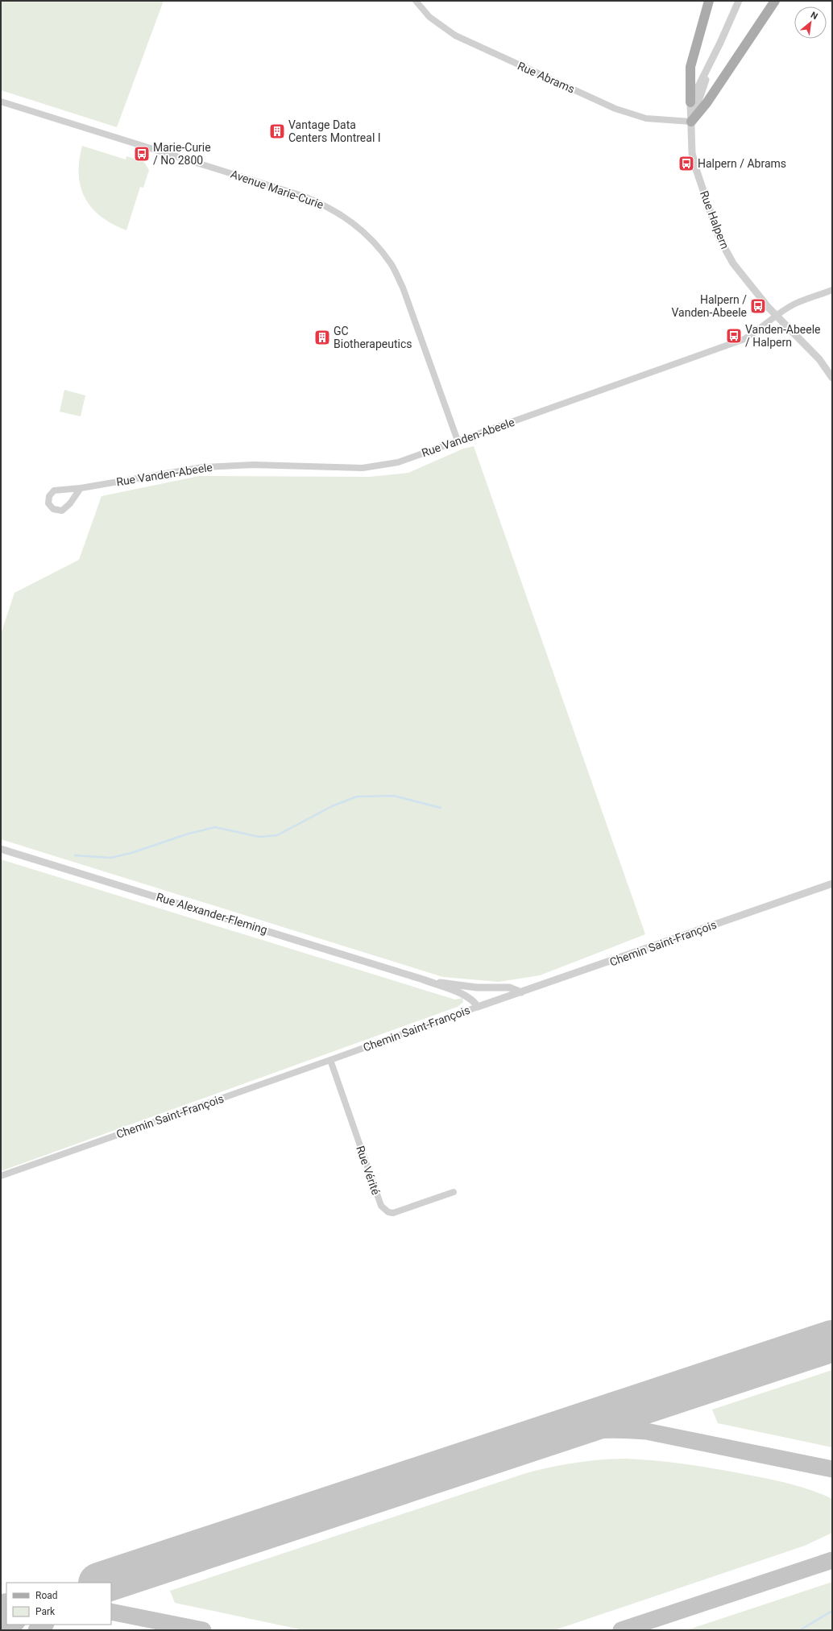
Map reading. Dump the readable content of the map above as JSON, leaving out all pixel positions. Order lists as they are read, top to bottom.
{
  "streets": {
    "street": [
      "Rue Abrams",
      "Avenue Marie-Curie",
      "Rue Halpern",
      "Rue Vanden-Abeele",
      "Rue Alexander-Fleming",
      "Chemin Saint-François",
      "Rue Vérité"
    ]
  },
  "crossings": [
    ["Rue Abrams", "Rue Halpern"],
    ["Avenue Marie-Curie", "Rue Vanden-Abeele"],
    ["Rue Halpern", "Rue Vanden-Abeele"],
    ["Rue Alexander-Fleming", "Chemin Saint-François"],
    ["Chemin Saint-François", "Rue Vérité"]
  ],
  "places": {
    "building": ["Vantage Data Centers Montreal I", "GC Biotherapeutics"],
    "bus stop": [
      "Marie-Curie / No 2800",
      "Halpern / Abrams",
      "Halpern / Vanden-Abeele",
      "Vanden-Abeele / Halpern"
    ]
  },
  "legend": ["Road", "Park"],
  "north": "top right"
}
